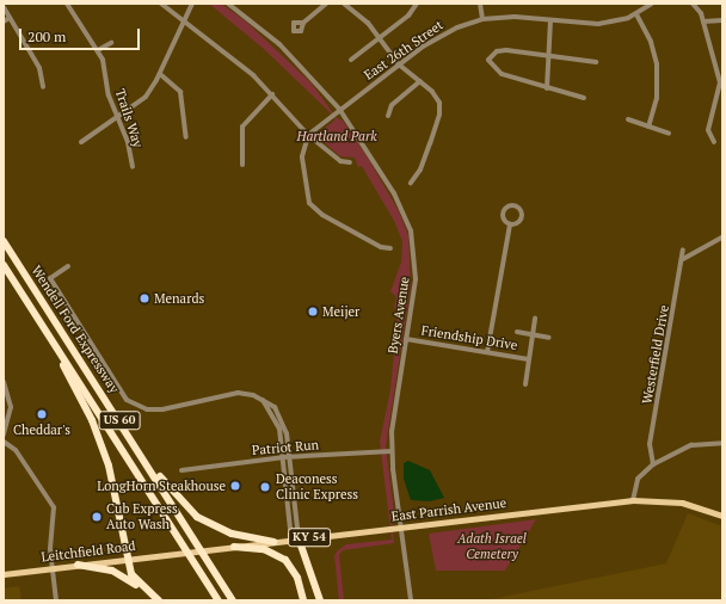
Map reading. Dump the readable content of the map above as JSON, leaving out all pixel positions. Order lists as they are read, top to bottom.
{
  "streets": {
    "highway": ["Wendell Ford Expressway", "US 60"],
    "main road": ["East Parrish Avenue", "KY 54", "Leitchfield Road"],
    "street": [
      "East 26th Street",
      "Trails Way",
      "Byers Avenue",
      "Friendship Drive",
      "Westerfield Drive",
      "Patriot Run"
    ]
  },
  "crossings": [
    ["East 26th Street", "Byers Avenue"],
    ["Byers Avenue", "Friendship Drive"],
    ["Byers Avenue", "Patriot Run"],
    ["Byers Avenue", "East Parrish Avenue"],
    ["East Parrish Avenue", "Leitchfield Road"]
  ],
  "parks": ["Hartland Park", "Adath Israel Cemetery"],
  "places": [
    "Menards",
    "Meijer",
    "Cheddar's",
    "LongHorn Steakhouse",
    "Deaconess Clinic Express",
    "Cub Express Auto Wash"
  ],
  "scale_bar": "200 m"
}
